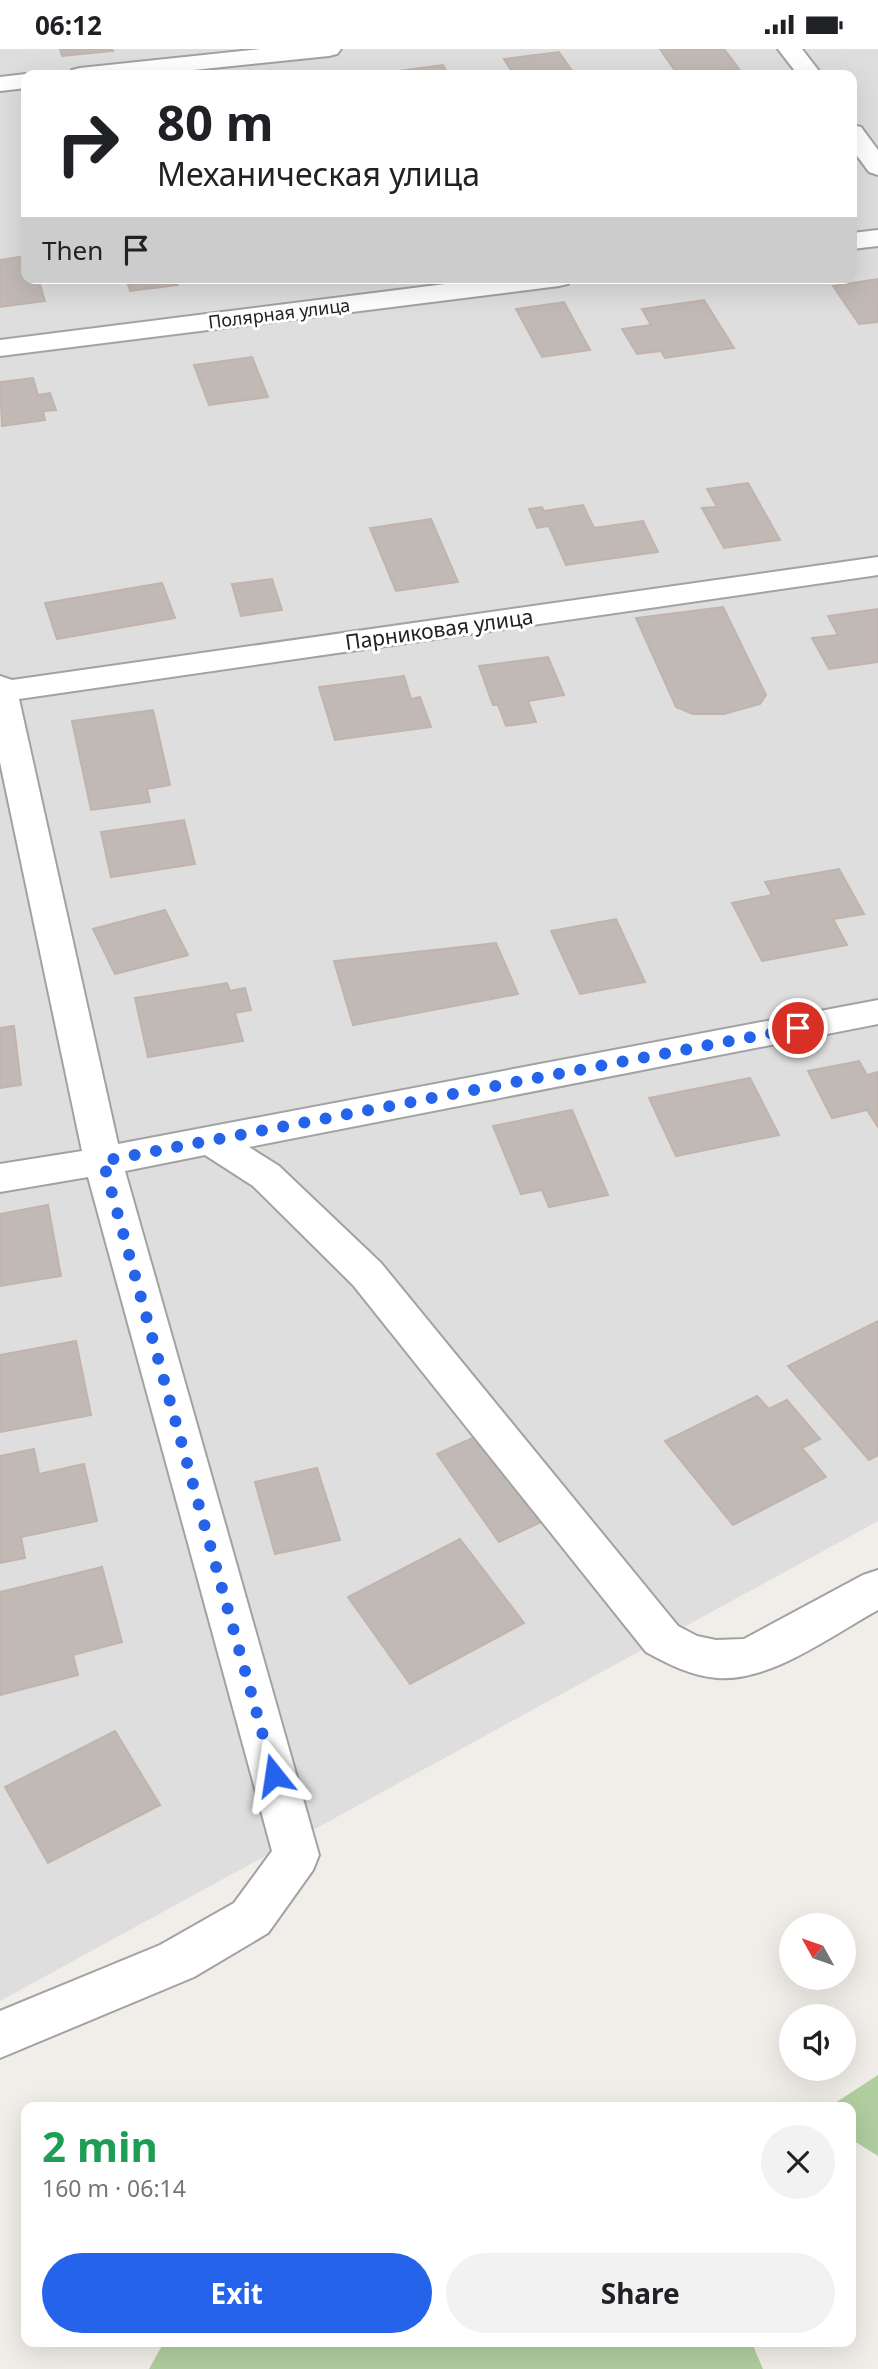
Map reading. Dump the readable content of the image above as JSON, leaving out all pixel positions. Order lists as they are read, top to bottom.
{
  "streets": {
    "street": ["Полярная улица", "Парниковая улица"]
  },
  "north": "top left",
  "page": {
    "status": "06:12",
    "turn": ["80 m", "Механическая улица"],
    "then": "Then",
    "heading": ["2 min", "160 m · 06:14"],
    "buttons": ["Exit", "Share"]
  }
}
